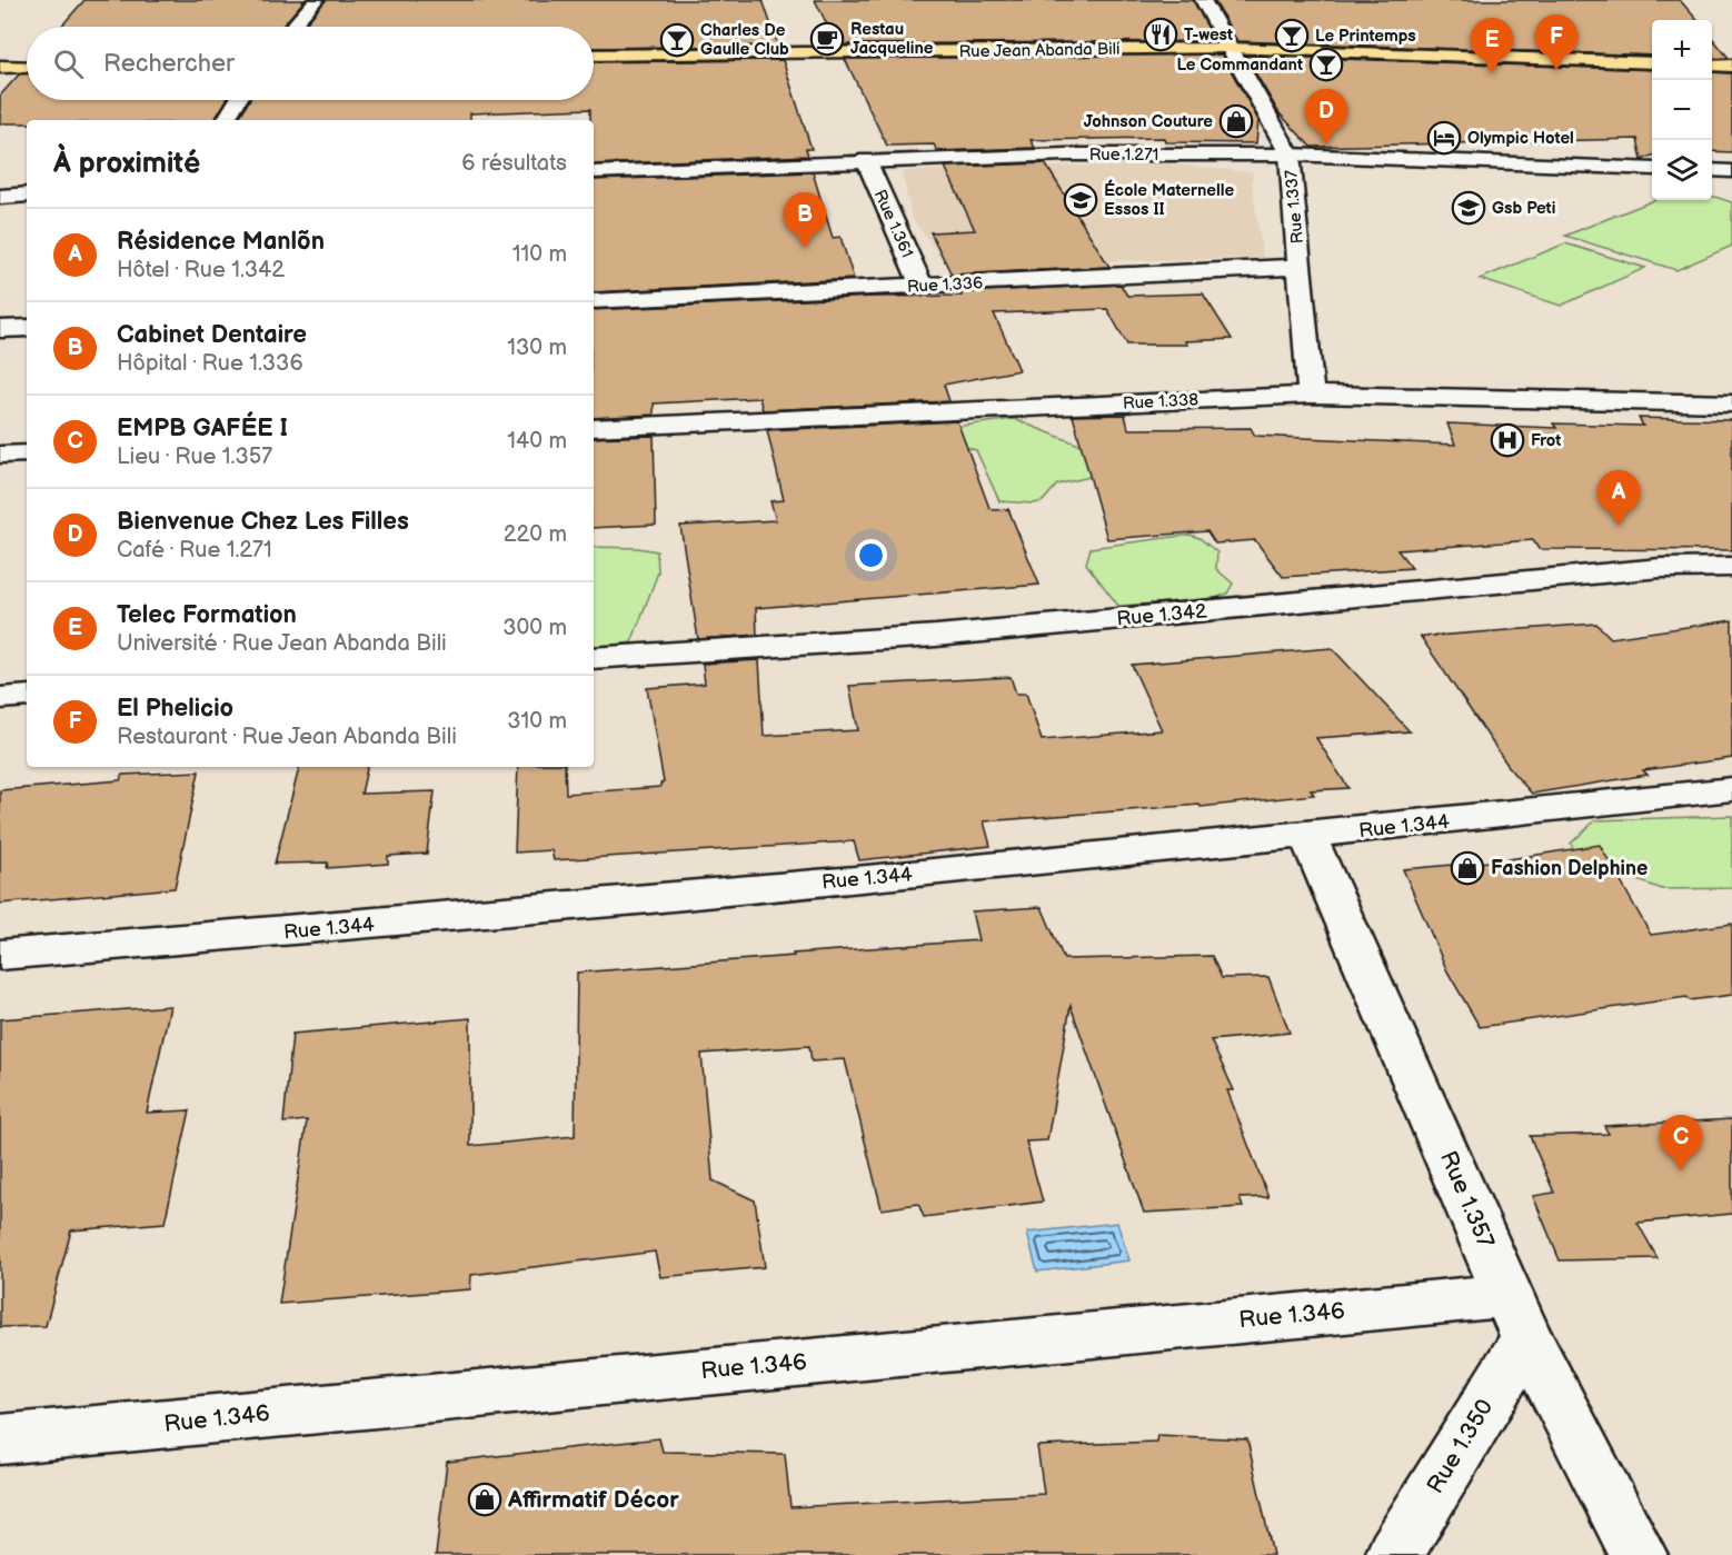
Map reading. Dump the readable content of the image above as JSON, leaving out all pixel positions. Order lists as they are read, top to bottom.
{
  "streets": {
    "main road": ["Rue Jean Abanda Bili"],
    "street": [
      "Rue 1.271",
      "Rue 1.337",
      "Rue 1.361",
      "Rue 1.336",
      "Rue 1.338",
      "Rue 1.342",
      "Rue 1.344",
      "Rue 1.357",
      "Rue 1.346",
      "Rue 1.350"
    ]
  },
  "crossings": [
    ["Rue Jean Abanda Bili", "Rue 1.337"],
    ["Rue 1.271", "Rue 1.337"],
    ["Rue 1.271", "Rue 1.361"],
    ["Rue 1.337", "Rue 1.336"],
    ["Rue 1.337", "Rue 1.338"],
    ["Rue 1.361", "Rue 1.336"],
    ["Rue 1.344", "Rue 1.357"],
    ["Rue 1.357", "Rue 1.346"],
    ["Rue 1.357", "Rue 1.350"],
    ["Rue 1.346", "Rue 1.350"]
  ],
  "places": {
    "restaurant": ["T-west"],
    "bar": ["Le Printemps", "Charles De Gaulle Club", "Le Commandant"],
    "cafe": ["Restau Jacqueline"],
    "shop": ["Johnson Couture", "Fashion Delphine", "Affirmatif Décor"],
    "hotel": ["Olympic Hotel"],
    "school or university": ["École Maternelle Essos II", "Gsb Peti"],
    "hospital": ["Frot"]
  },
  "page": {
    "pins": [
      "F",
      "E",
      "D",
      "B",
      "A",
      "C"
    ],
    "map_buttons": ["+", "−"],
    "search": "Rechercher",
    "heading": ["À proximité", "6 résultats"],
    "list": [
      {
        "mark": "A",
        "name": "Résidence Manlõn",
        "note": "Hôtel · Rue 1.342",
        "value": "110 m"
      },
      {
        "mark": "B",
        "name": "Cabinet Dentaire",
        "note": "Hôpital · Rue 1.336",
        "value": "130 m"
      },
      {
        "mark": "C",
        "name": "EMPB GAFÉE I",
        "note": "Lieu · Rue 1.357",
        "value": "140 m"
      },
      {
        "mark": "D",
        "name": "Bienvenue Chez Les Filles",
        "note": "Café · Rue 1.271",
        "value": "220 m"
      },
      {
        "mark": "E",
        "name": "Telec Formation",
        "note": "Université · Rue Jean Abanda Bili",
        "value": "300 m"
      },
      {
        "mark": "F",
        "name": "El Phelicio",
        "note": "Restaurant · Rue Jean Abanda Bili",
        "value": "310 m"
      }
    ]
  }
}
